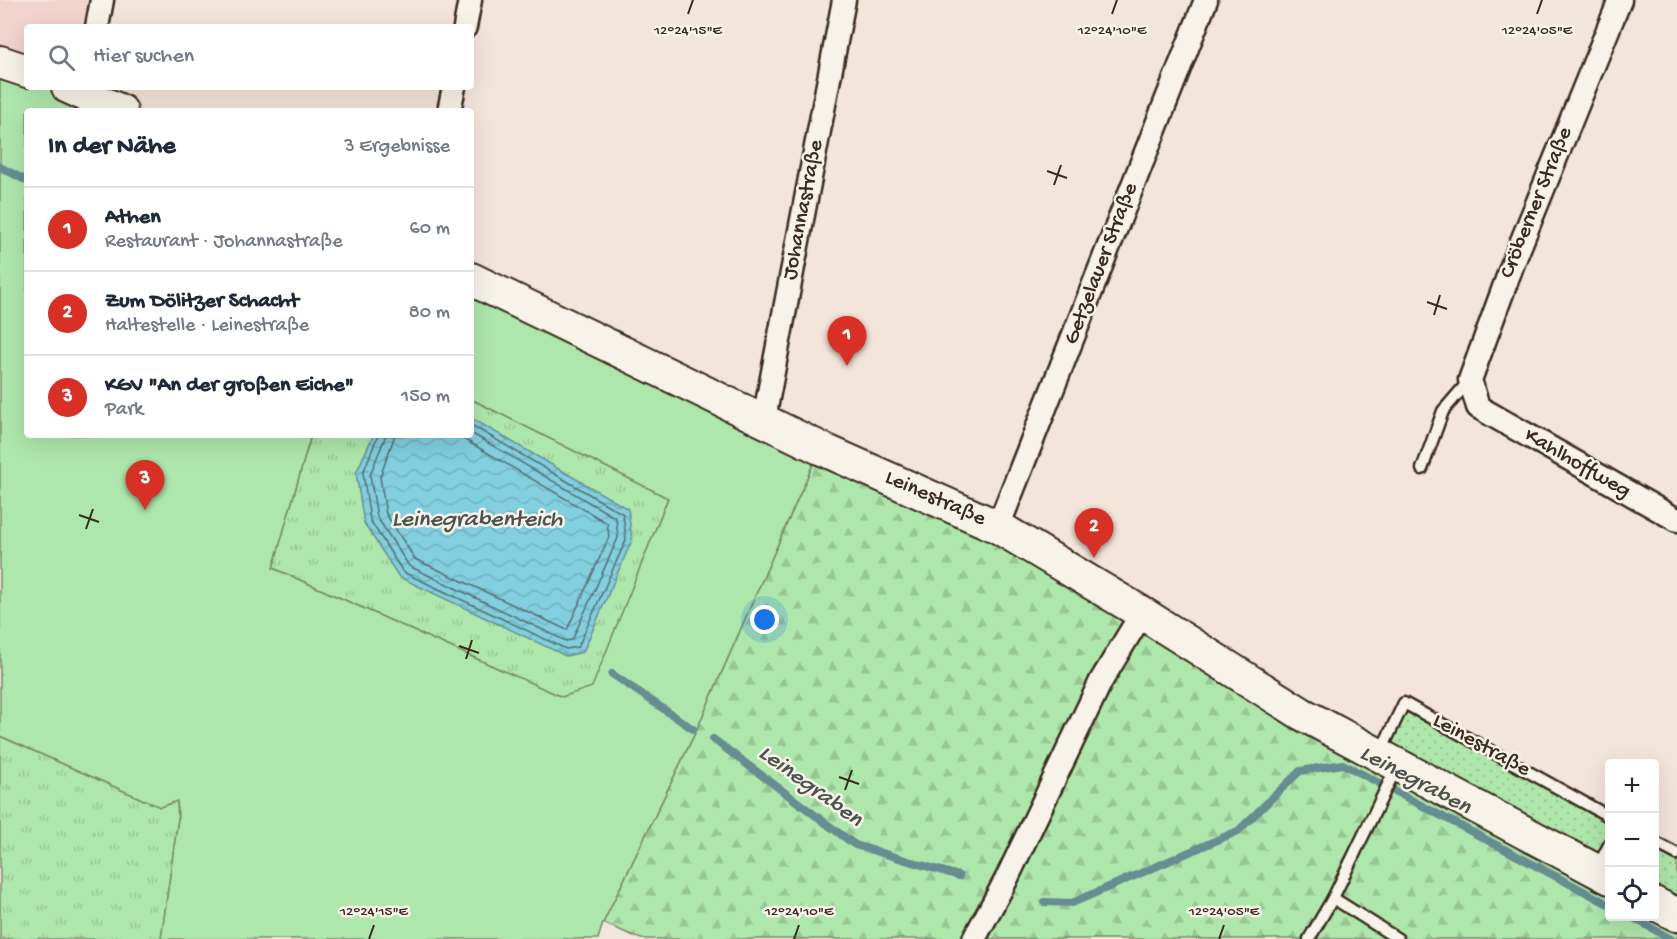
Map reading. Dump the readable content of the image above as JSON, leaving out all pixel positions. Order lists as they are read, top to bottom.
{
  "streets": {
    "main road": ["Leinestraße"],
    "street": [
      "Cröberner Straße",
      "Johannastraße",
      "Getzelauer Straße",
      "Kahlhoffweg"
    ]
  },
  "crossings": [
    ["Cröberner Straße", "Kahlhoffweg"],
    ["Johannastraße", "Leinestraße"],
    ["Getzelauer Straße", "Leinestraße"]
  ],
  "water": ["Leinegrabenteich", "Leinegraben"],
  "page": {
    "search": "Hier suchen",
    "heading": ["In der Nähe", "3 Ergebnisse"],
    "list": [
      {
        "mark": "1",
        "name": "Athen",
        "note": "Restaurant · Johannastraße",
        "value": "60 m"
      },
      {
        "mark": "2",
        "name": "Zum Dölitzer Schacht",
        "note": "Haltestelle · Leinestraße",
        "value": "80 m"
      },
      {
        "mark": "3",
        "name": "KGV \"An der großen Eiche\"",
        "note": "Park",
        "value": "150 m"
      }
    ],
    "pins": ["1", "3", "2"],
    "map_buttons": ["+", "−"]
  },
  "coordinates": ["12°24'05\"E", "12°24'15\"E", "12°24'10\"E"]
}
